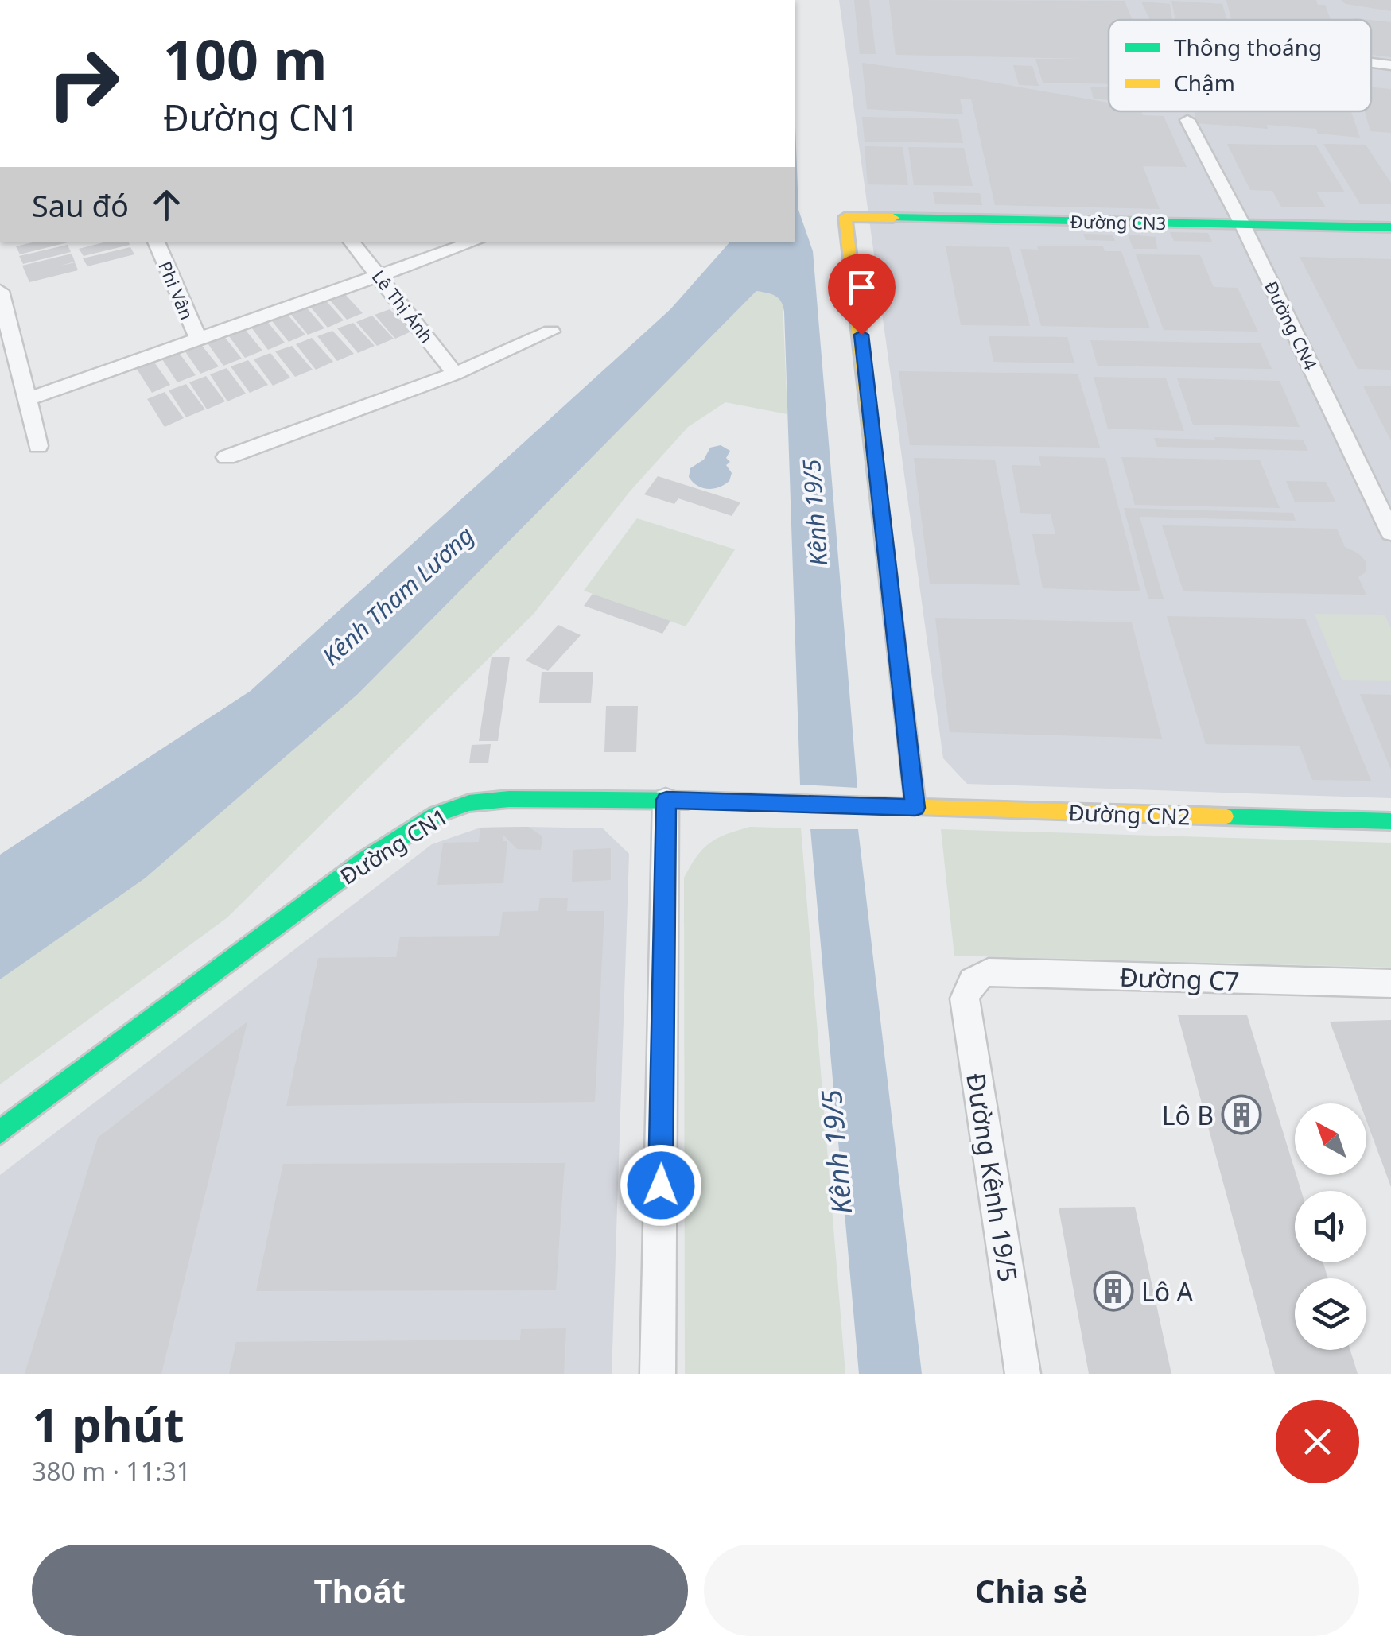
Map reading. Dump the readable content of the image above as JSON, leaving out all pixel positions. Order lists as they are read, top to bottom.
{
  "streets": {
    "street": [
      "Đường CN3",
      "Phi Vân",
      "Lê Thị Ánh",
      "Đường CN4",
      "Đường CN2",
      "Đường CN1",
      "Đường C7",
      "Đường Kênh 19/5"
    ]
  },
  "crossings": [
    ["Đường CN3", "Đường CN4"],
    ["Đường CN3", "Đường CN2"],
    ["Đường CN2", "Đường CN1"],
    ["Đường C7", "Đường Kênh 19/5"]
  ],
  "water": ["Kênh 19/5", "Kênh Tham Lương"],
  "places": {
    "building": ["Lô B", "Lô A"]
  },
  "legend": ["Thông thoáng", "Chậm"],
  "north": "top left",
  "page": {
    "turn": ["100 m", "Đường CN1"],
    "then": "Sau đó",
    "heading": ["1 phút", "380 m · 11:31"],
    "buttons": ["Thoát", "Chia sẻ"]
  }
}
